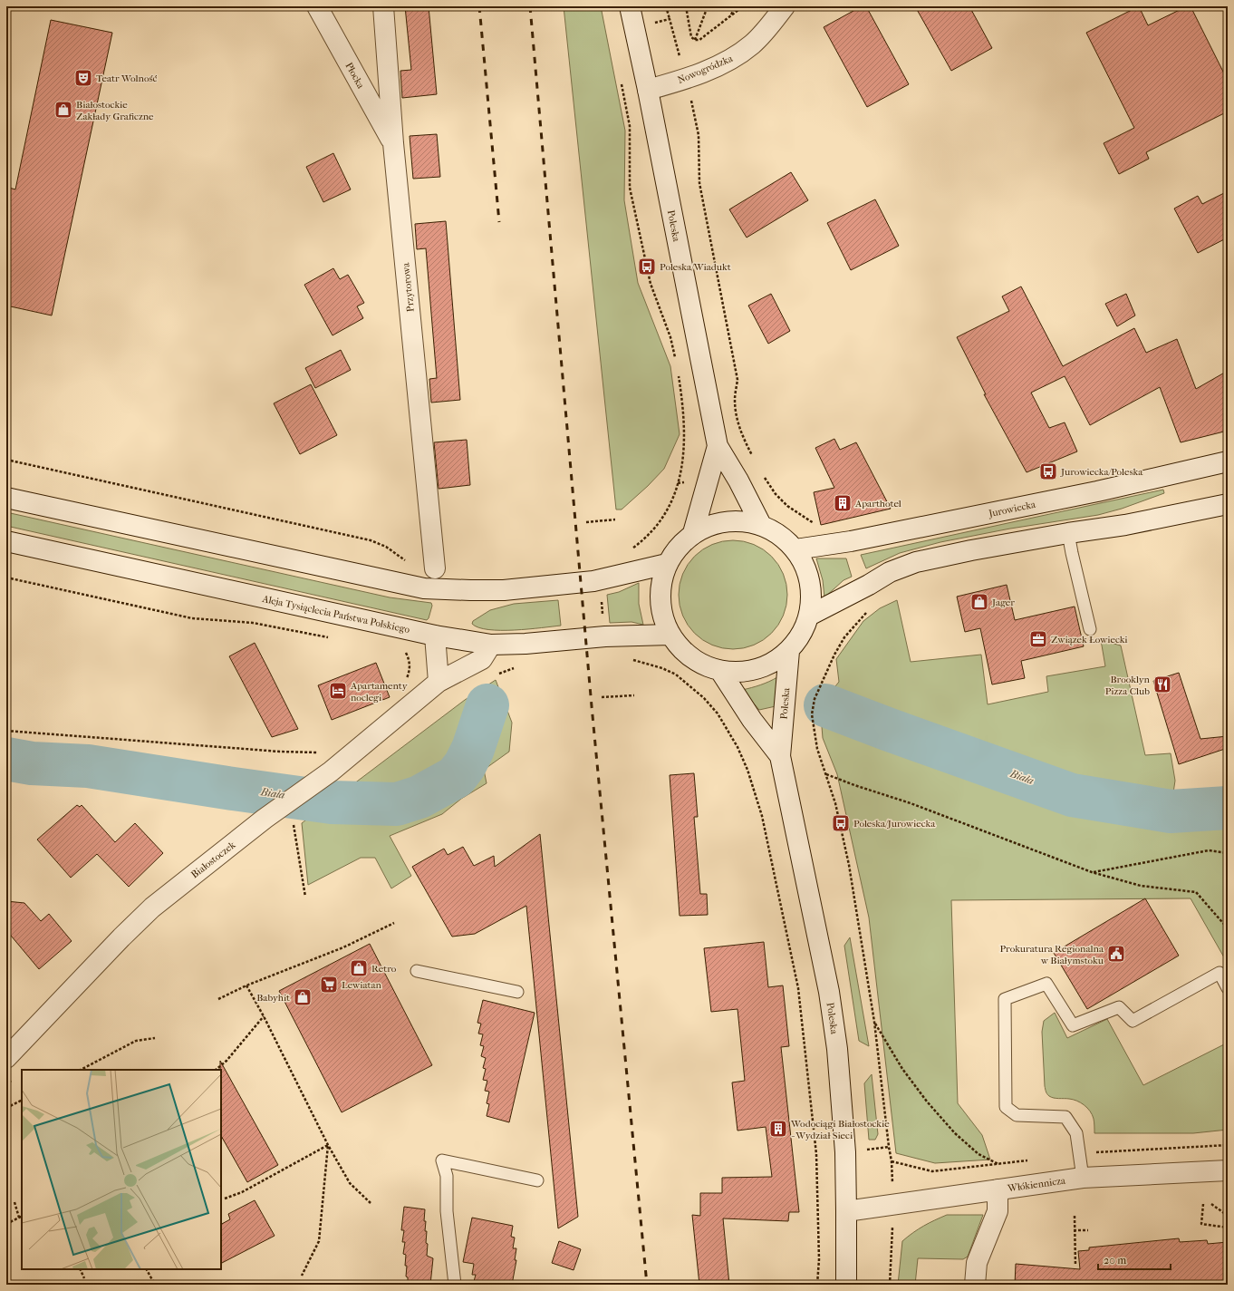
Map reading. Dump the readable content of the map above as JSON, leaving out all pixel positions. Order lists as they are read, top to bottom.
{
  "streets": {
    "main road": [
      "Nowogródzka",
      "Płocka",
      "Poleska",
      "Przytorowa",
      "Jurowiecka",
      "Aleja Tysiąclecia Państwa Polskiego",
      "Białostoczek",
      "Włókiennicza"
    ]
  },
  "crossings": [
    ["Nowogródzka", "Poleska"],
    ["Płocka", "Przytorowa"],
    ["Poleska", "Włókiennicza"],
    ["Aleja Tysiąclecia Państwa Polskiego", "Białostoczek"]
  ],
  "water": ["Biała"],
  "places": {
    "theatre": ["Teatr Wolność"],
    "shop": [
      "Białostockie Zakłady Graficzne",
      "Jager",
      "Retro",
      "Babyhit"
    ],
    "bus stop": ["Poleska/Wiadukt", "Jurowiecka/Poleska", "Poleska/Jurowiecka"],
    "building": ["Aparthotel", "Wodociągi Białostockie - Wydział Sieci"],
    "office": ["Związek Łowiecki"],
    "restaurant": ["Brooklyn Pizza Club"],
    "hotel": ["Apartamenty noclegi"],
    "public building": ["Prokuratura Regionalna w Białymstoku"],
    "supermarket": ["Lewiatan"]
  },
  "scale_bar": "20 m"
}
